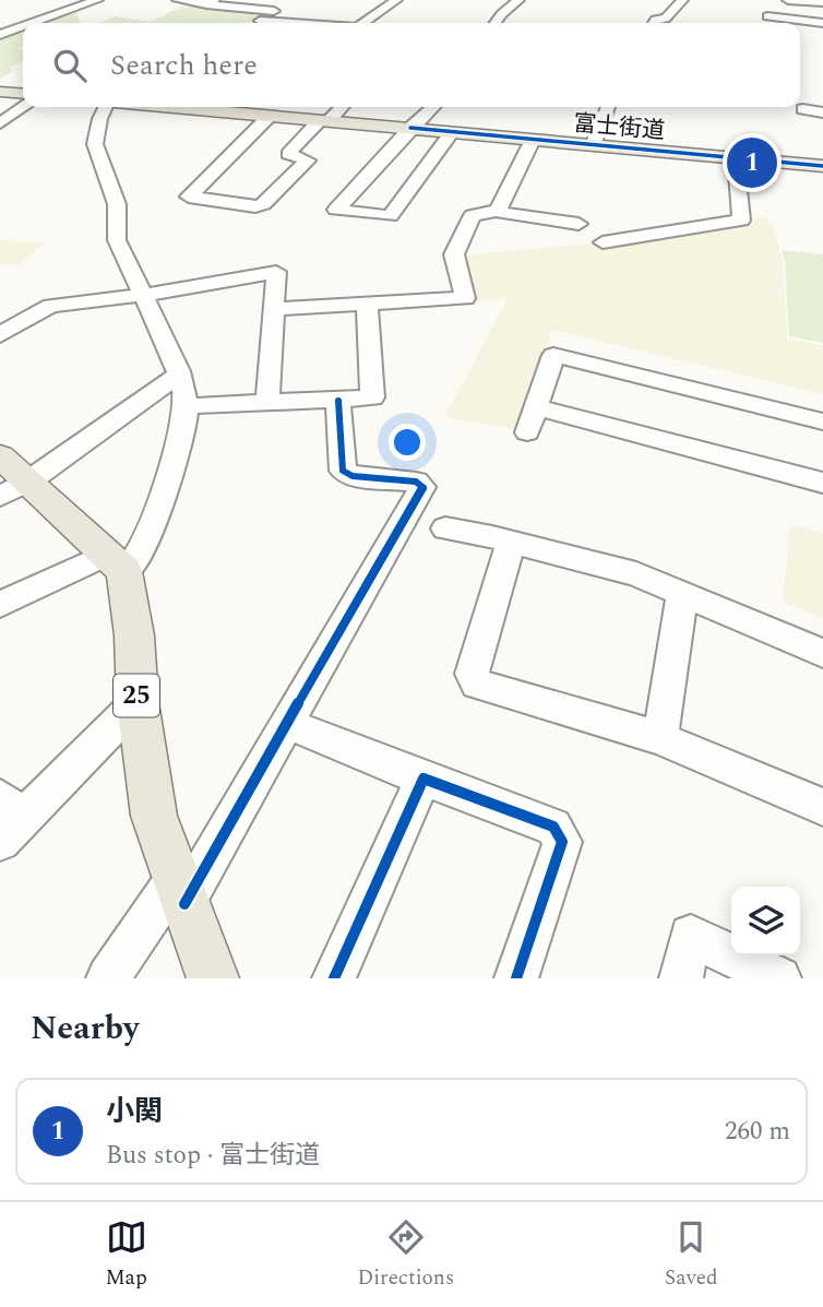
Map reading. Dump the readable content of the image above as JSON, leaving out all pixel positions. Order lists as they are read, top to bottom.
{
  "streets": {
    "main road": ["富士街道", "25"]
  },
  "page": {
    "search": "Search here",
    "pins": "1",
    "heading": "Nearby",
    "list": [
      {
        "mark": "1",
        "name": "小関",
        "note": "Bus stop · 富士街道",
        "value": "260 m"
      }
    ],
    "nav": ["Map", "Directions", "Saved"]
  }
}
